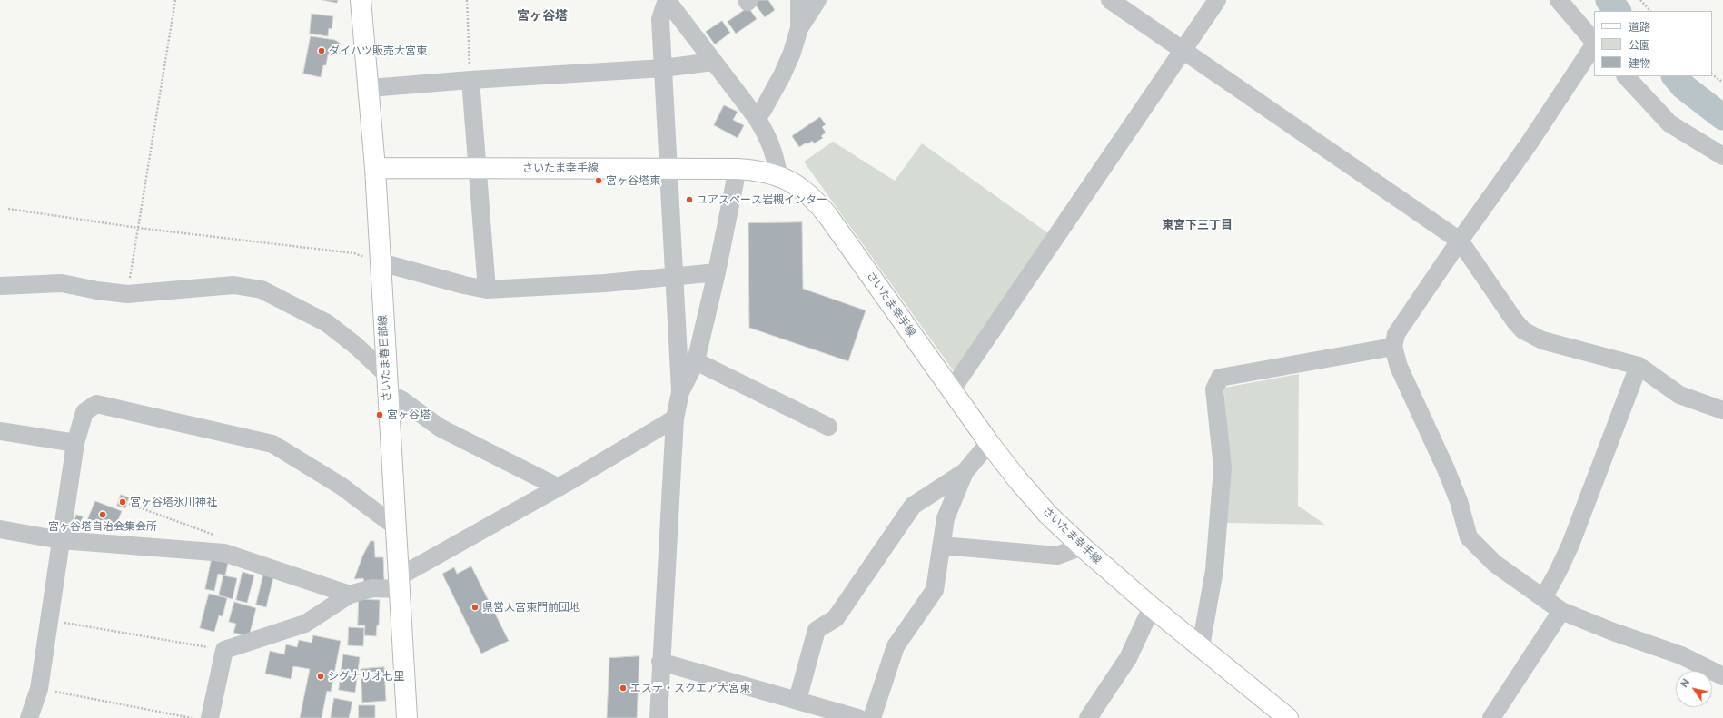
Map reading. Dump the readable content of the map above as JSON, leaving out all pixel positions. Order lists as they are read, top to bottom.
{
  "streets": {
    "main road": ["さいたま幸手線", "さいたま春日部線"]
  },
  "crossings": [
    ["さいたま幸手線", "さいたま春日部線"]
  ],
  "districts": ["宮ヶ谷塔", "東宮下三丁目"],
  "places": [
    "ダイハツ販売大宮東",
    "宮ヶ谷塔東",
    "ユアスペース岩槻インター",
    "宮ヶ谷塔",
    "宮ヶ谷塔氷川神社",
    "宮ヶ谷塔自治会集会所",
    "県営大宮東門前団地",
    "シグナリオ七里",
    "エステ・スクエア大宮東"
  ],
  "legend": ["道路", "公園", "建物"],
  "north": "top left"
}
